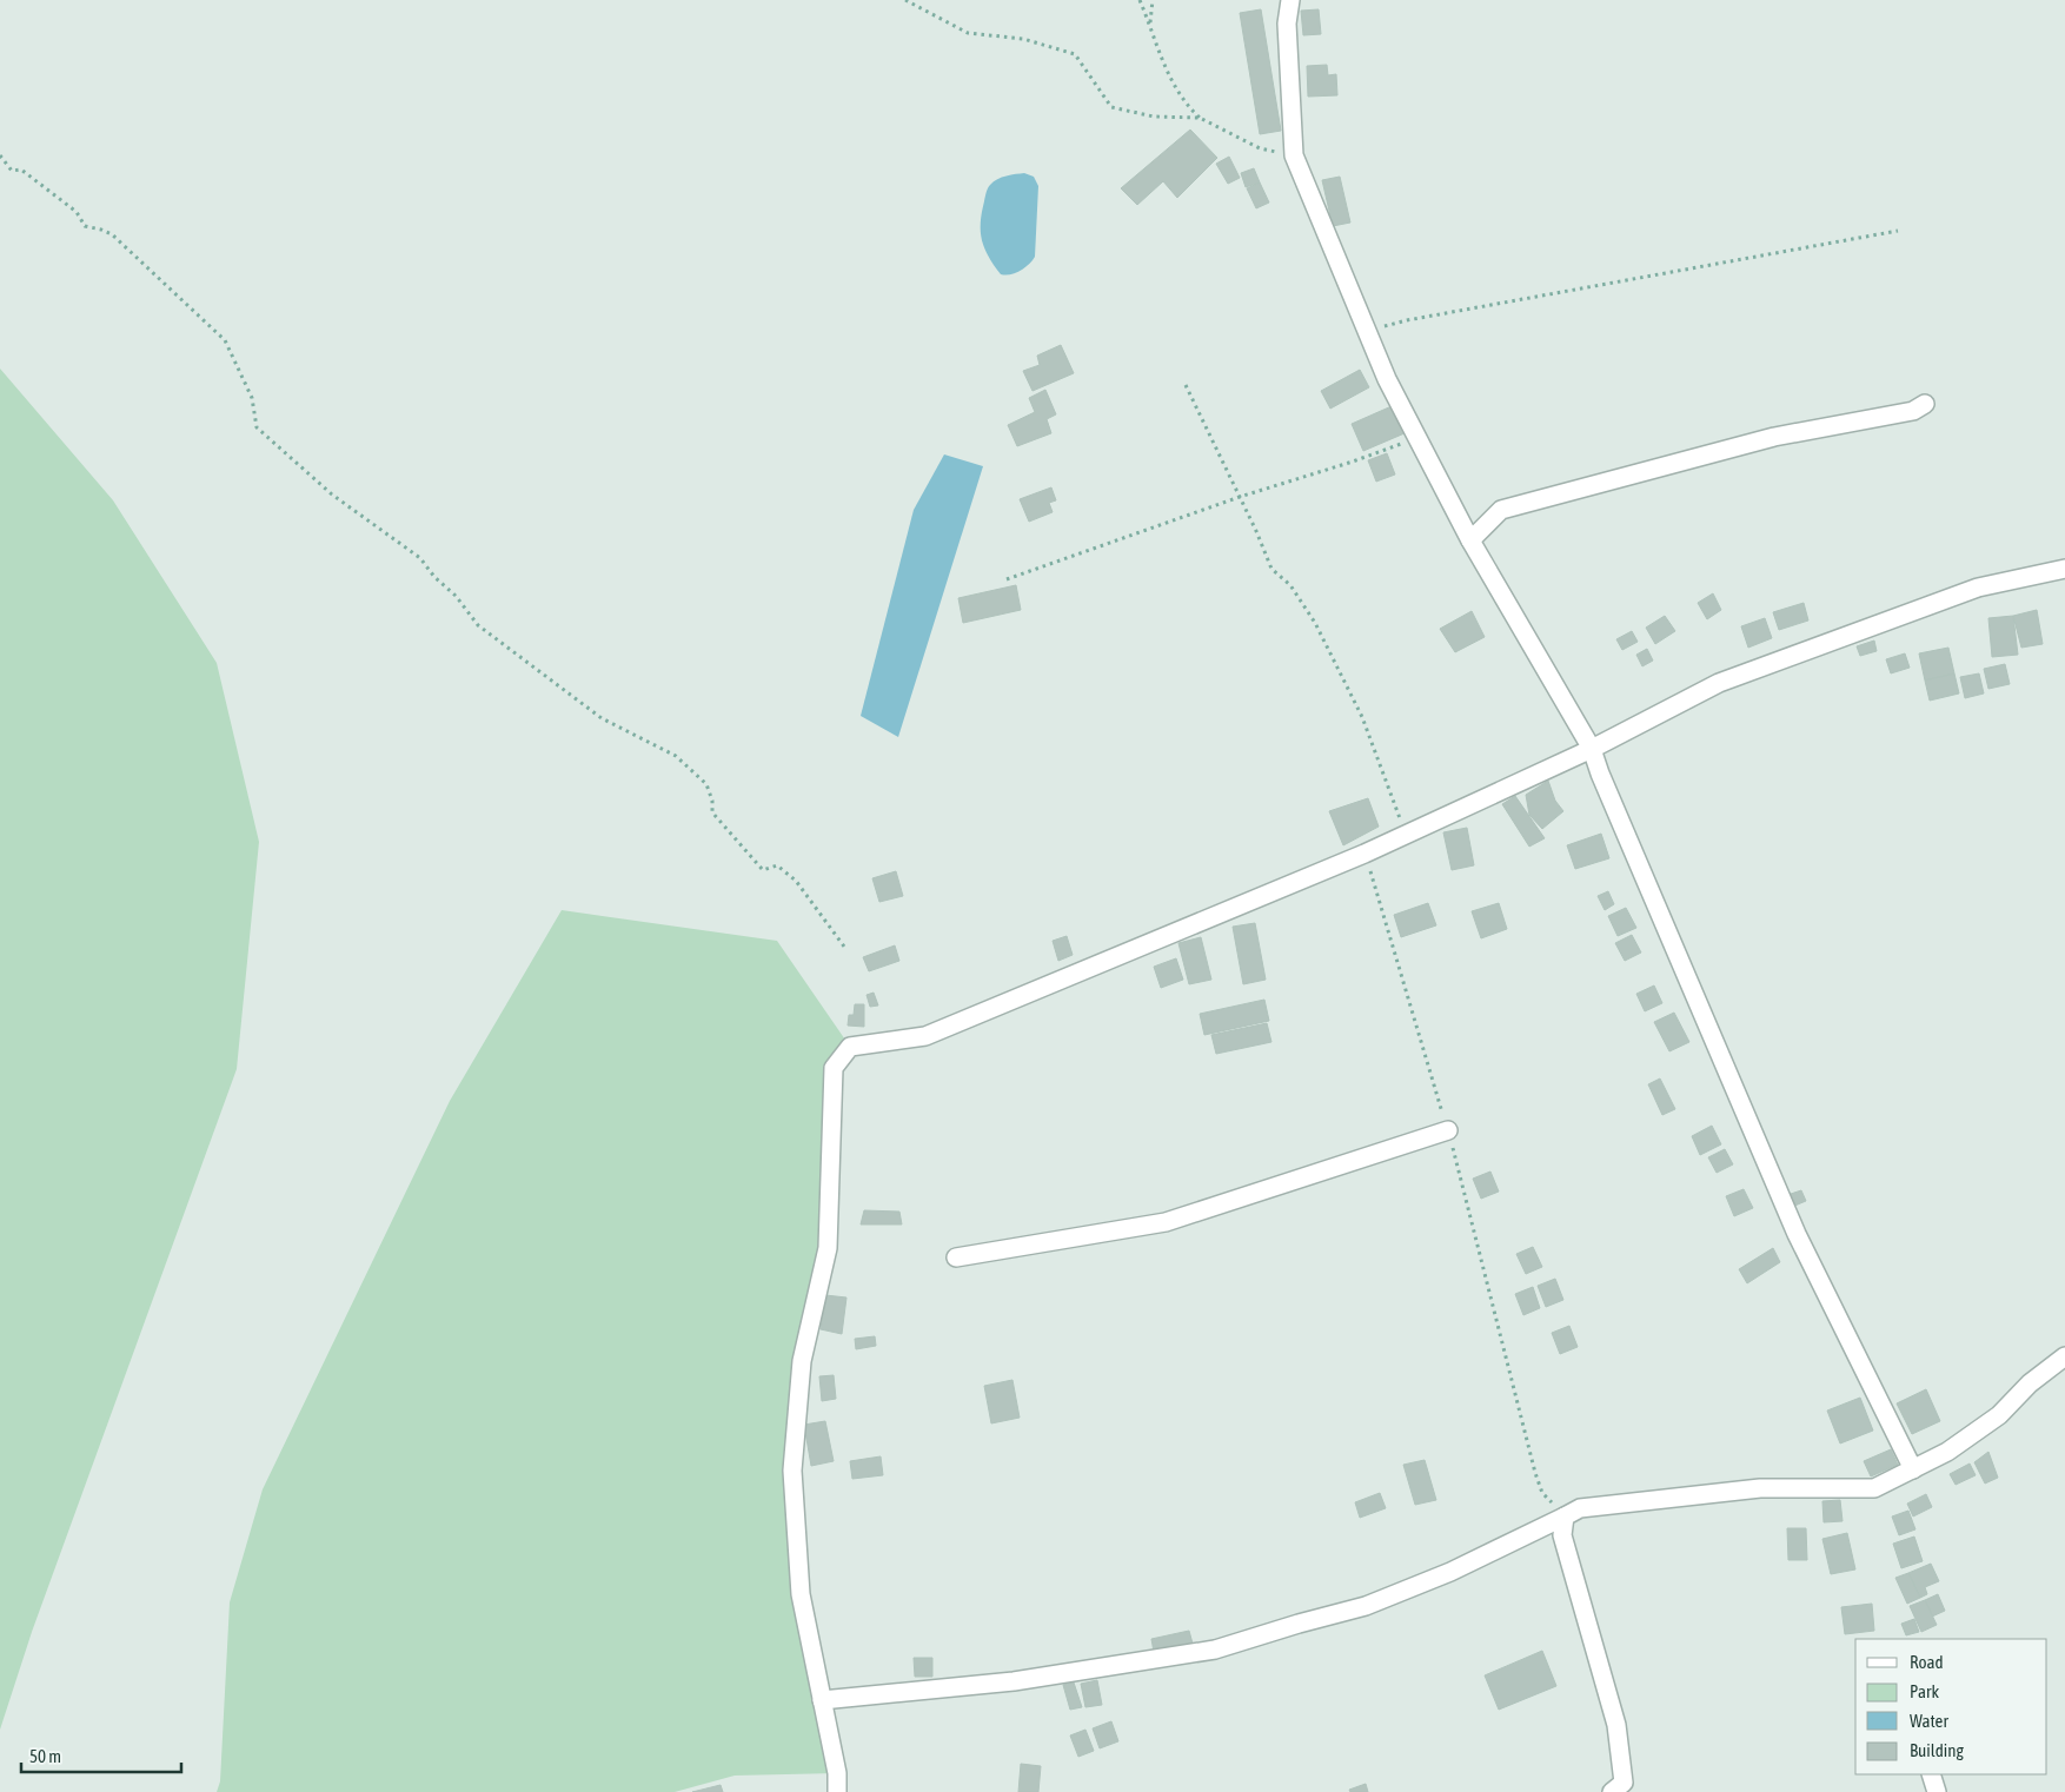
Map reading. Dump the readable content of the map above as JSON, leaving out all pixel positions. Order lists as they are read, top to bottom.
{
  "legend": [
    "Road",
    "Park",
    "Water",
    "Building"
  ],
  "scale_bar": "50 m"
}
